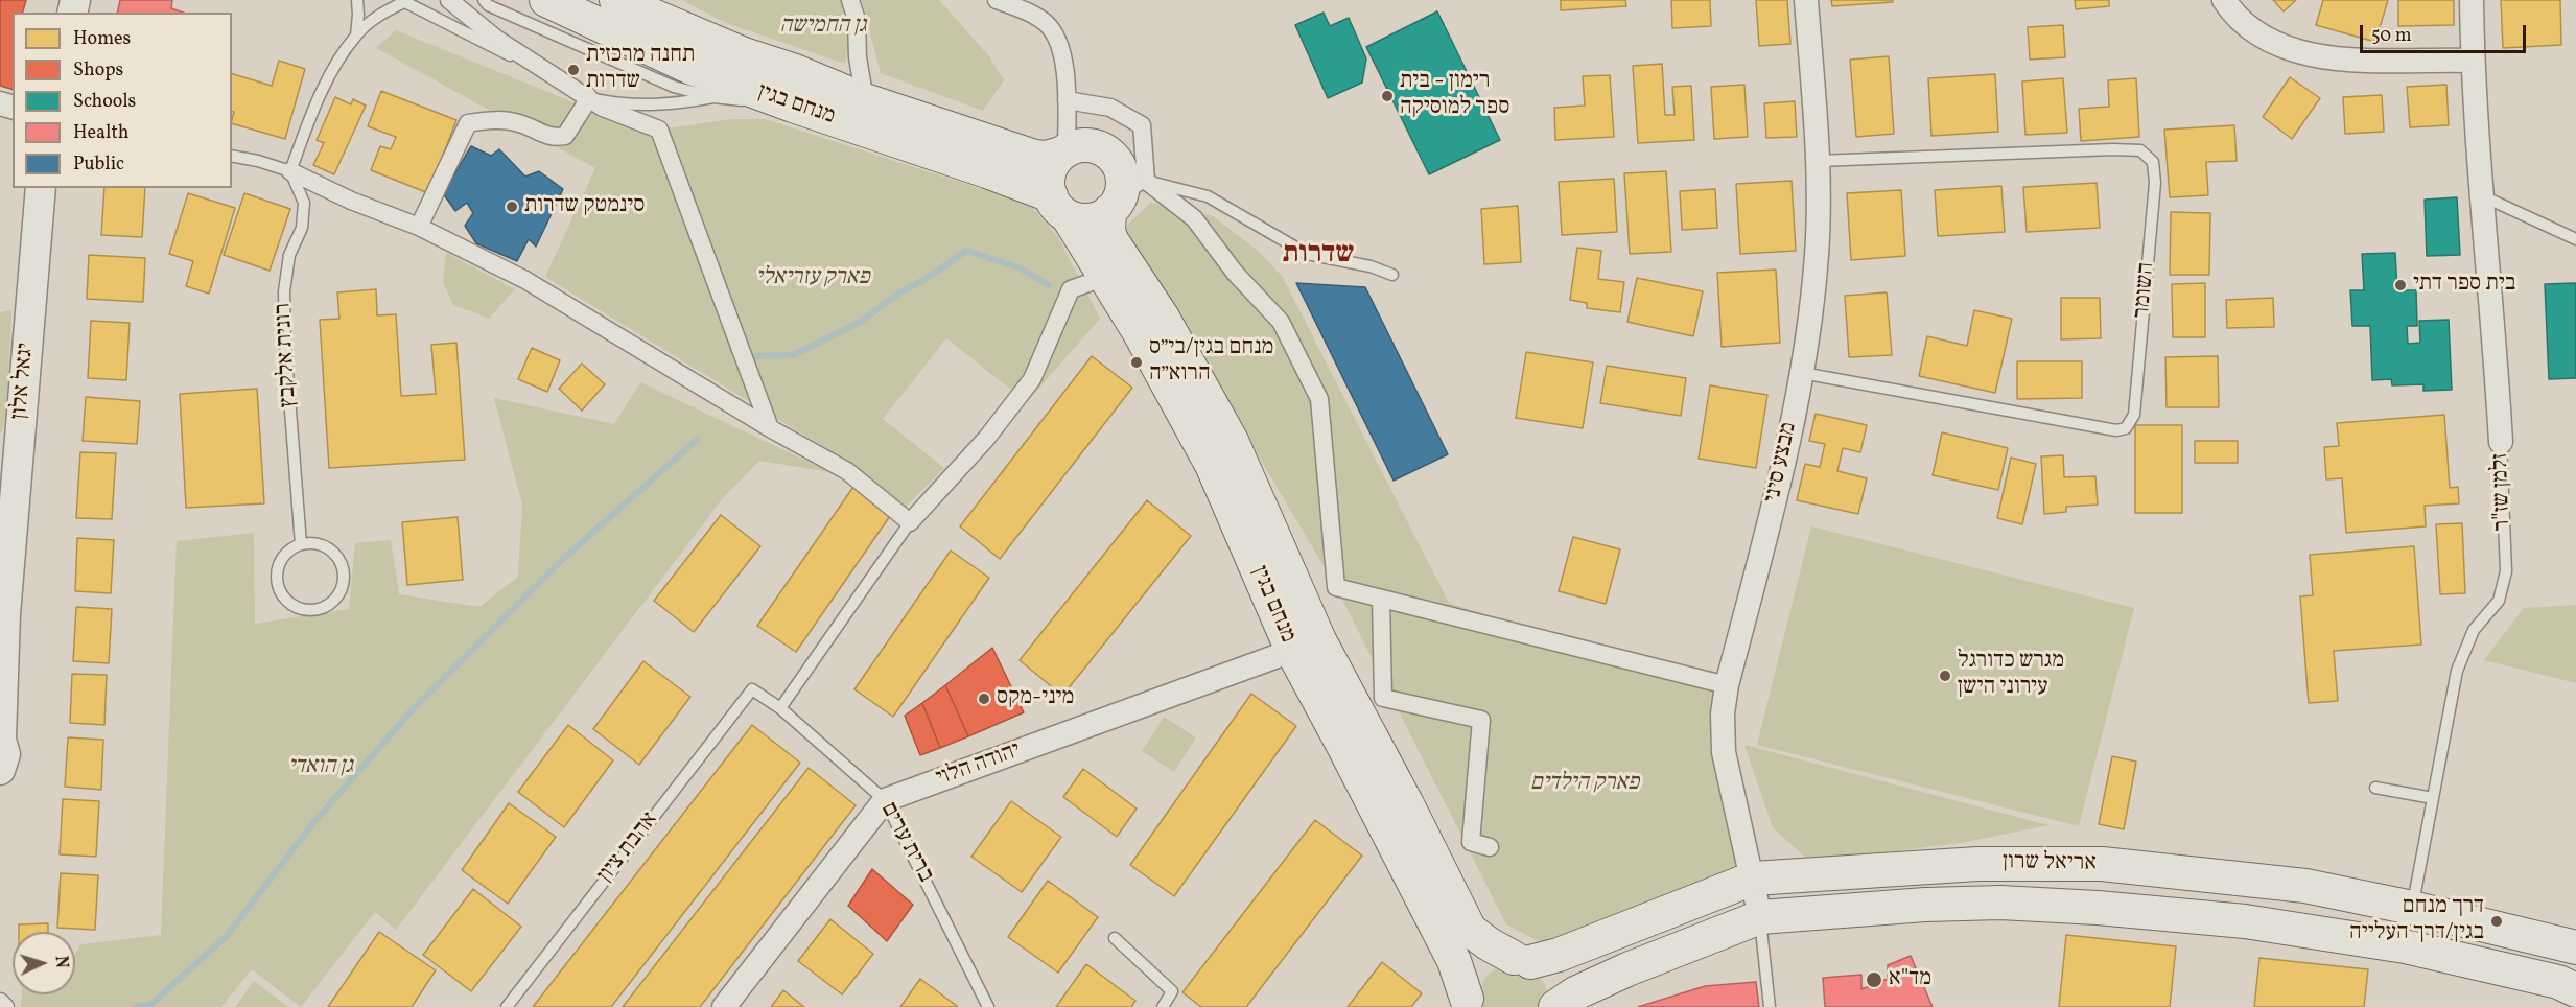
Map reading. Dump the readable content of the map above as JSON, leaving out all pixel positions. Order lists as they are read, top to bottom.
{
  "streets": {
    "main road": ["מנחם בגין", "אריאל שרון"],
    "street": [
      "יגאל אלון",
      "מבצע סיני",
      "זלמן שז\"ר",
      "יהודה הלוי"
    ],
    "lane": [
      "השומר",
      "רונית אלקבץ",
      "ברית ערים",
      "אהבת ציון"
    ]
  },
  "crossings": [
    ["מנחם בגין", "יהודה הלוי"],
    ["מנחם בגין", "אריאל שרון"],
    ["השומר", "מבצע סיני"],
    ["מבצע סיני", "אריאל שרון"],
    ["זלמן שז\"ר", "אריאל שרון"],
    ["יהודה הלוי", "ברית ערים"],
    ["ברית ערים", "אהבת ציון"]
  ],
  "districts": ["שדרות"],
  "parks": [
    "גן החמישה",
    "פארק עזריאלי",
    "גן הואדי",
    "פארק הילדים"
  ],
  "places": [
    "תחנה מרכזית שדרות",
    "רימון - בית ספר למוסיקה",
    "סינמטק שדרות",
    "בית ספר דתי",
    "מנחם בגין/בי״ס הרוא״ה",
    "מגרש כדורגל עירוני הישן",
    "מיני-מקס",
    "דרך מנחם בגין/דרך העלייה",
    "מד\"א"
  ],
  "legend": [
    "Homes",
    "Shops",
    "Schools",
    "Health",
    "Public"
  ],
  "scale_bar": "50 m",
  "north": "right"
}
